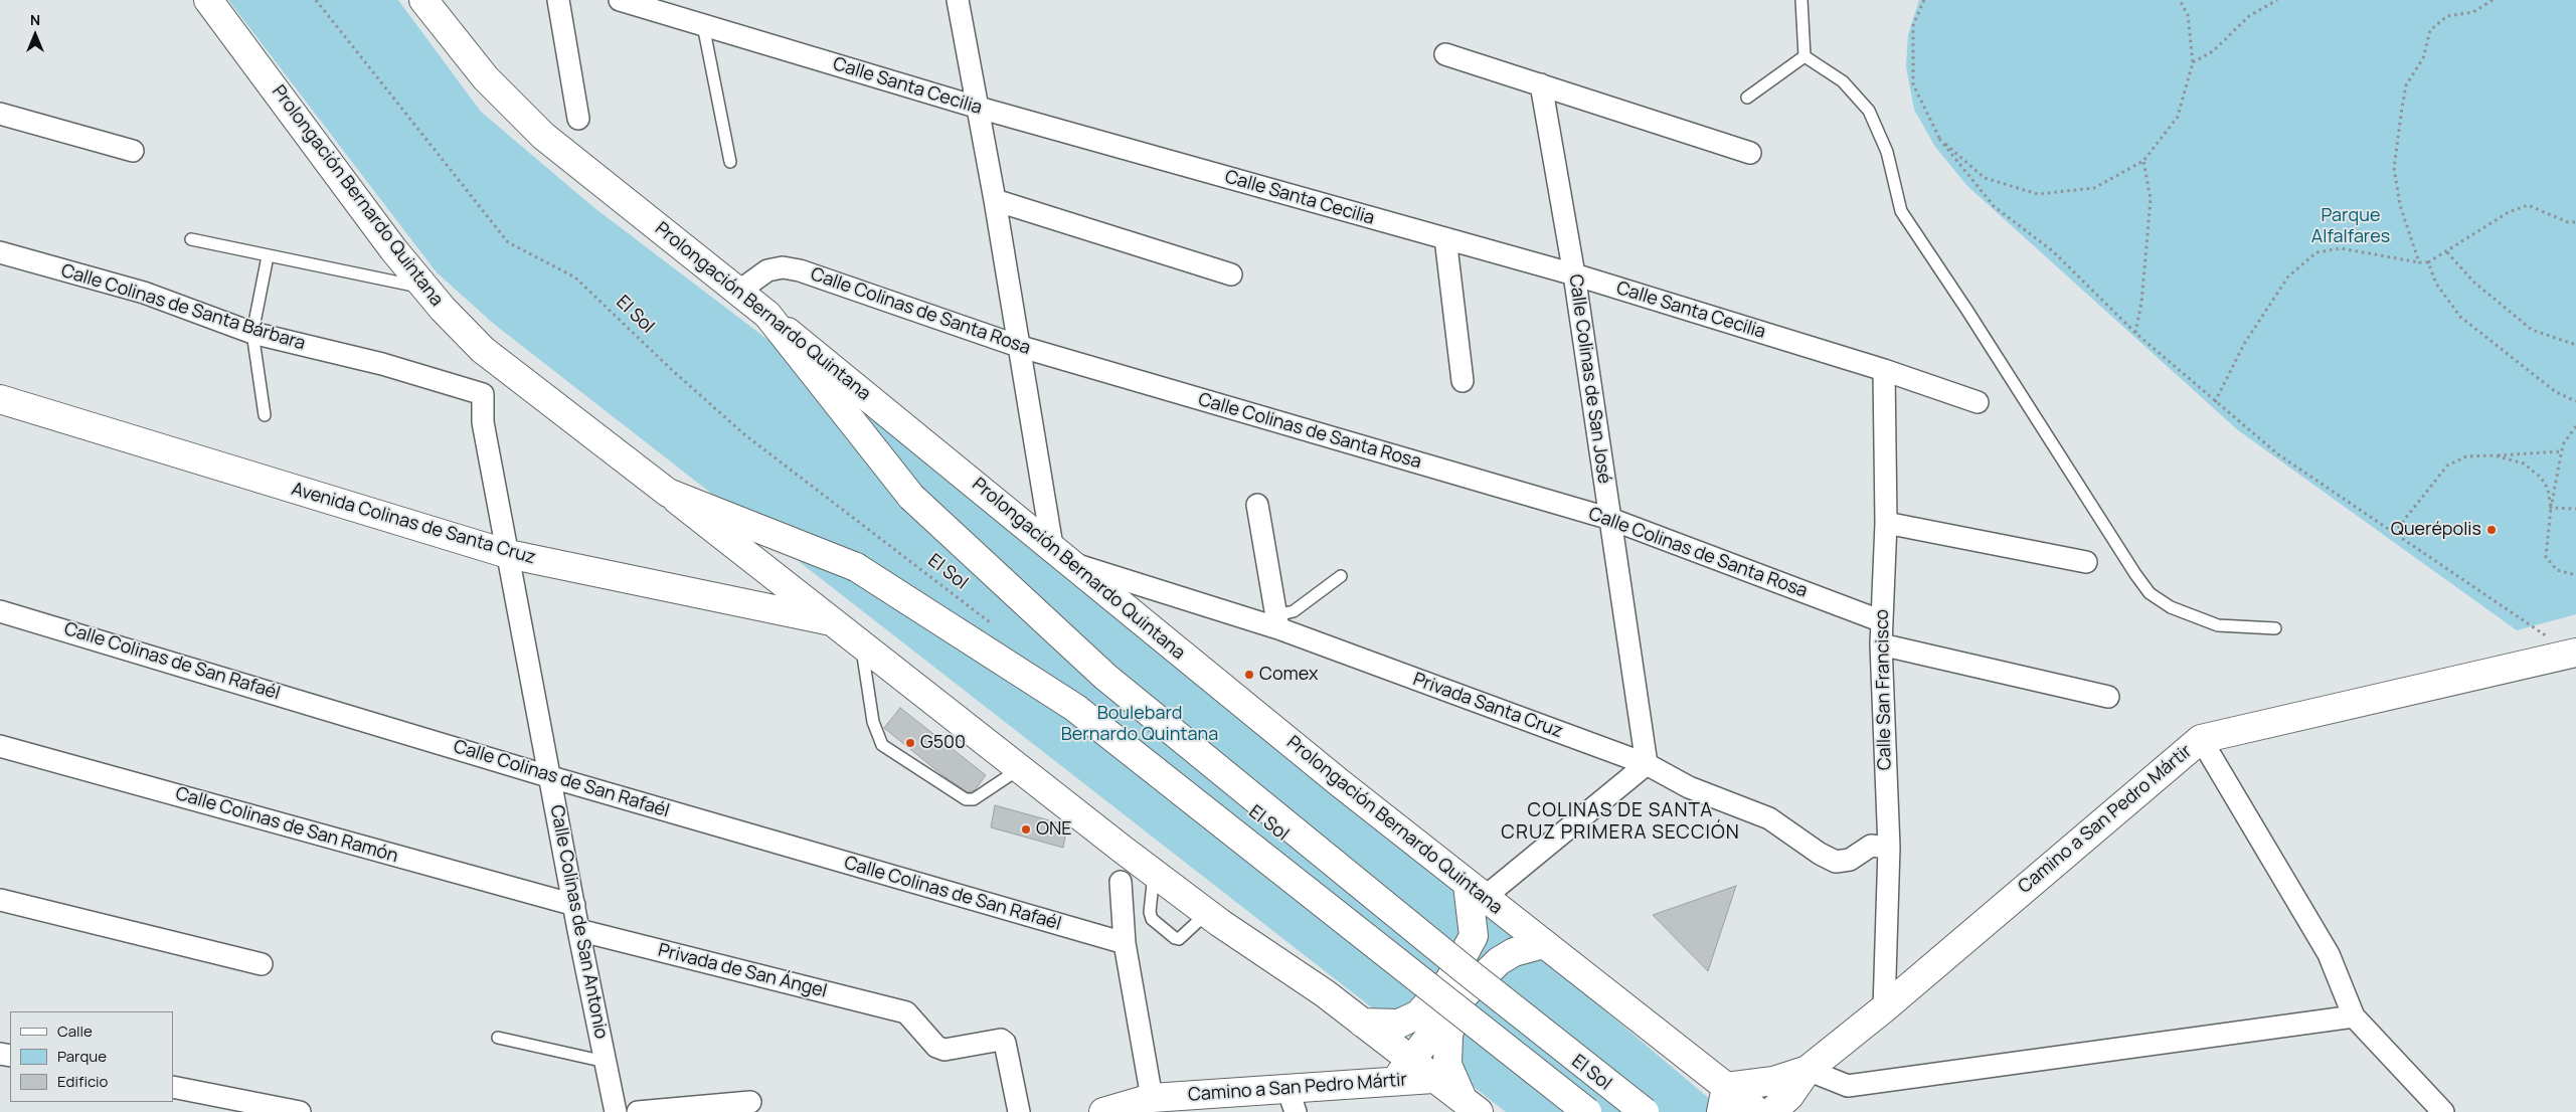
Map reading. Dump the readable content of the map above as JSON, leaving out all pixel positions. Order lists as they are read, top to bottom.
{
  "streets": {
    "street": [
      "Calle Santa Cecilia",
      "Prolongación Bernardo Quintana",
      "Calle Colinas de Santa Bárbara",
      "Calle Colinas de Santa Rosa",
      "Calle Colinas de San José",
      "Avenida Colinas de Santa Cruz",
      "Calle Colinas de San Rafaél",
      "Calle San Francisco",
      "Privada Santa Cruz",
      "Camino a San Pedro Mártir",
      "Calle Colinas de San Ramón",
      "Calle Colinas de San Antonio",
      "Privada de San Ángel"
    ],
    "path": ["El Sol"]
  },
  "crossings": [
    ["Calle Santa Cecilia", "Calle Colinas de San José"],
    ["Calle Santa Cecilia", "Calle San Francisco"],
    ["Prolongación Bernardo Quintana", "Calle Colinas de Santa Rosa"],
    ["Prolongación Bernardo Quintana", "Avenida Colinas de Santa Cruz"],
    ["Prolongación Bernardo Quintana", "Privada Santa Cruz"],
    ["Prolongación Bernardo Quintana", "Camino a San Pedro Mártir"],
    ["Calle Colinas de Santa Bárbara", "Calle Colinas de San Antonio"],
    ["Calle Colinas de Santa Rosa", "Calle Colinas de San José"],
    ["Calle Colinas de Santa Rosa", "Calle San Francisco"],
    ["Calle Colinas de San José", "Privada Santa Cruz"],
    ["Avenida Colinas de Santa Cruz", "Calle Colinas de San Antonio"],
    ["Calle Colinas de San Rafaél", "Calle Colinas de San Antonio"],
    ["Calle San Francisco", "Privada Santa Cruz"],
    ["Calle San Francisco", "Camino a San Pedro Mártir"],
    ["Calle Colinas de San Ramón", "Calle Colinas de San Antonio"],
    ["Calle Colinas de San Antonio", "Privada de San Ángel"]
  ],
  "districts": ["COLINAS DE SANTA CRUZ PRIMERA SECCIÓN"],
  "parks": ["Parque Alfalfares", "Boulebard Bernardo Quintana"],
  "places": [
    "Querépolis",
    "Comex",
    "G500",
    "ONE"
  ],
  "legend": ["Calle", "Parque", "Edificio"],
  "north": "top"
}
